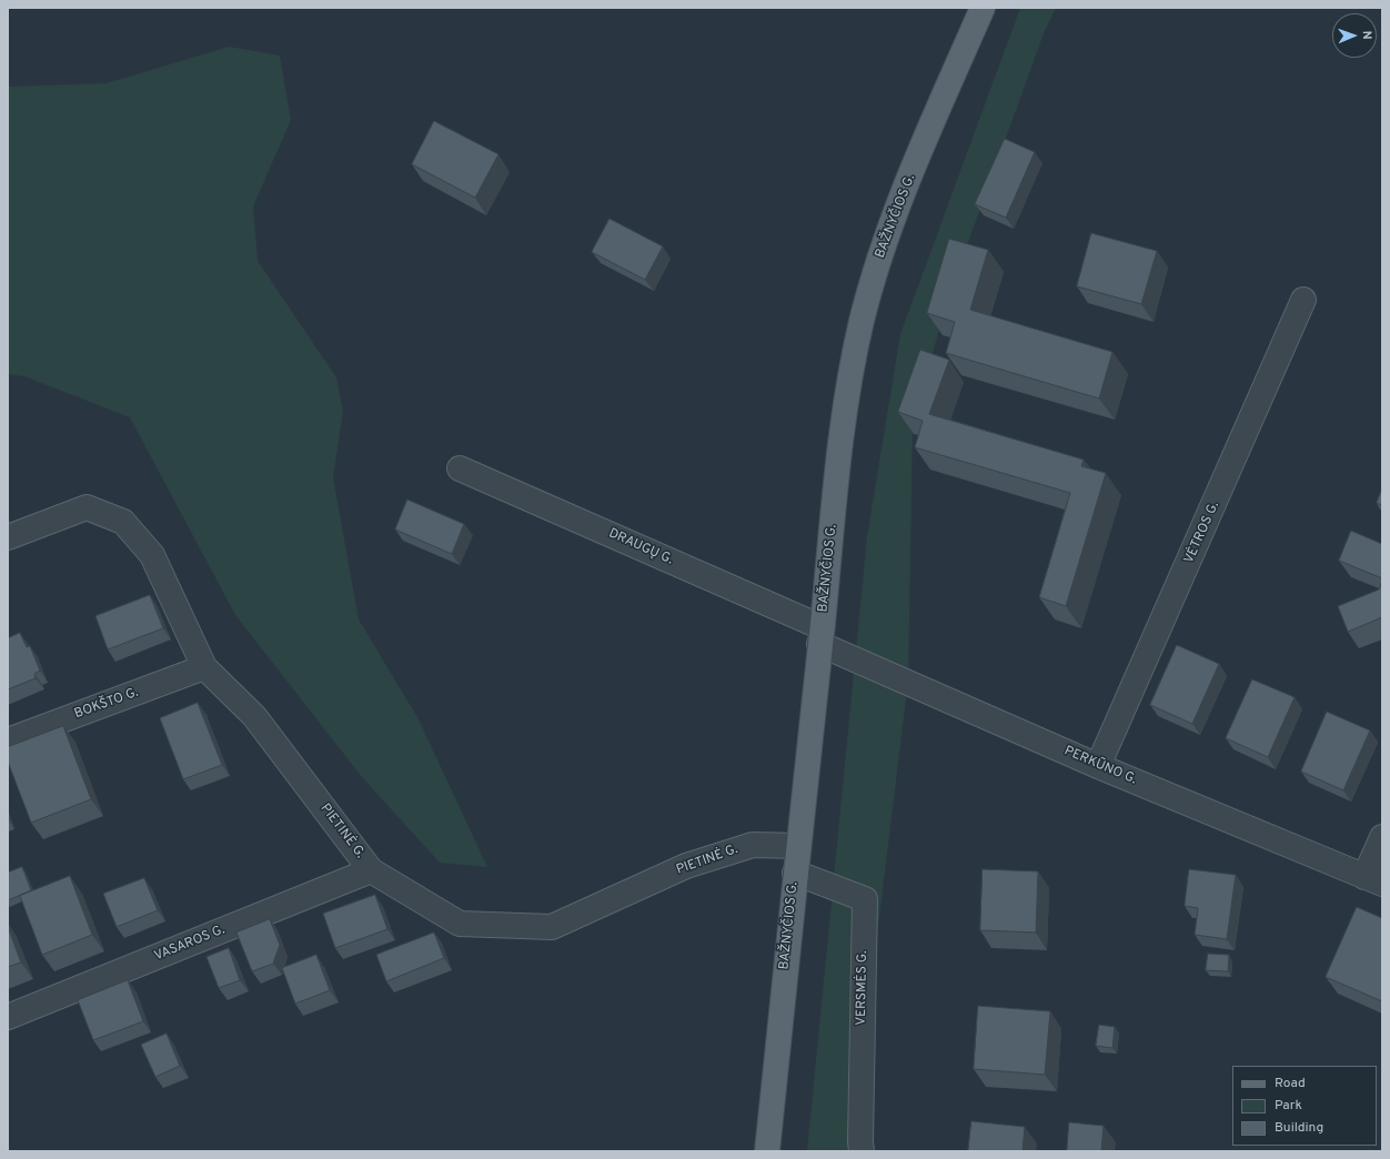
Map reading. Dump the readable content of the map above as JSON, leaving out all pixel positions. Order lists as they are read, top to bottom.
{
  "streets": {
    "main road": ["BAŽNYČIOS G."],
    "street": [
      "VĖTROS G.",
      "DRAUGŲ G.",
      "BOKŠTO G.",
      "PERKŪNO G.",
      "PIETINĖ G.",
      "VASAROS G.",
      "VERSMĖS G."
    ]
  },
  "crossings": [
    ["BAŽNYČIOS G.", "DRAUGŲ G."],
    ["BAŽNYČIOS G.", "PERKŪNO G."],
    ["BAŽNYČIOS G.", "PIETINĖ G."],
    ["BAŽNYČIOS G.", "VERSMĖS G."],
    ["VĖTROS G.", "PERKŪNO G."],
    ["DRAUGŲ G.", "PERKŪNO G."],
    ["BOKŠTO G.", "PIETINĖ G."],
    ["PIETINĖ G.", "VASAROS G."]
  ],
  "legend": ["Road", "Park", "Building"],
  "north": "right"
}
